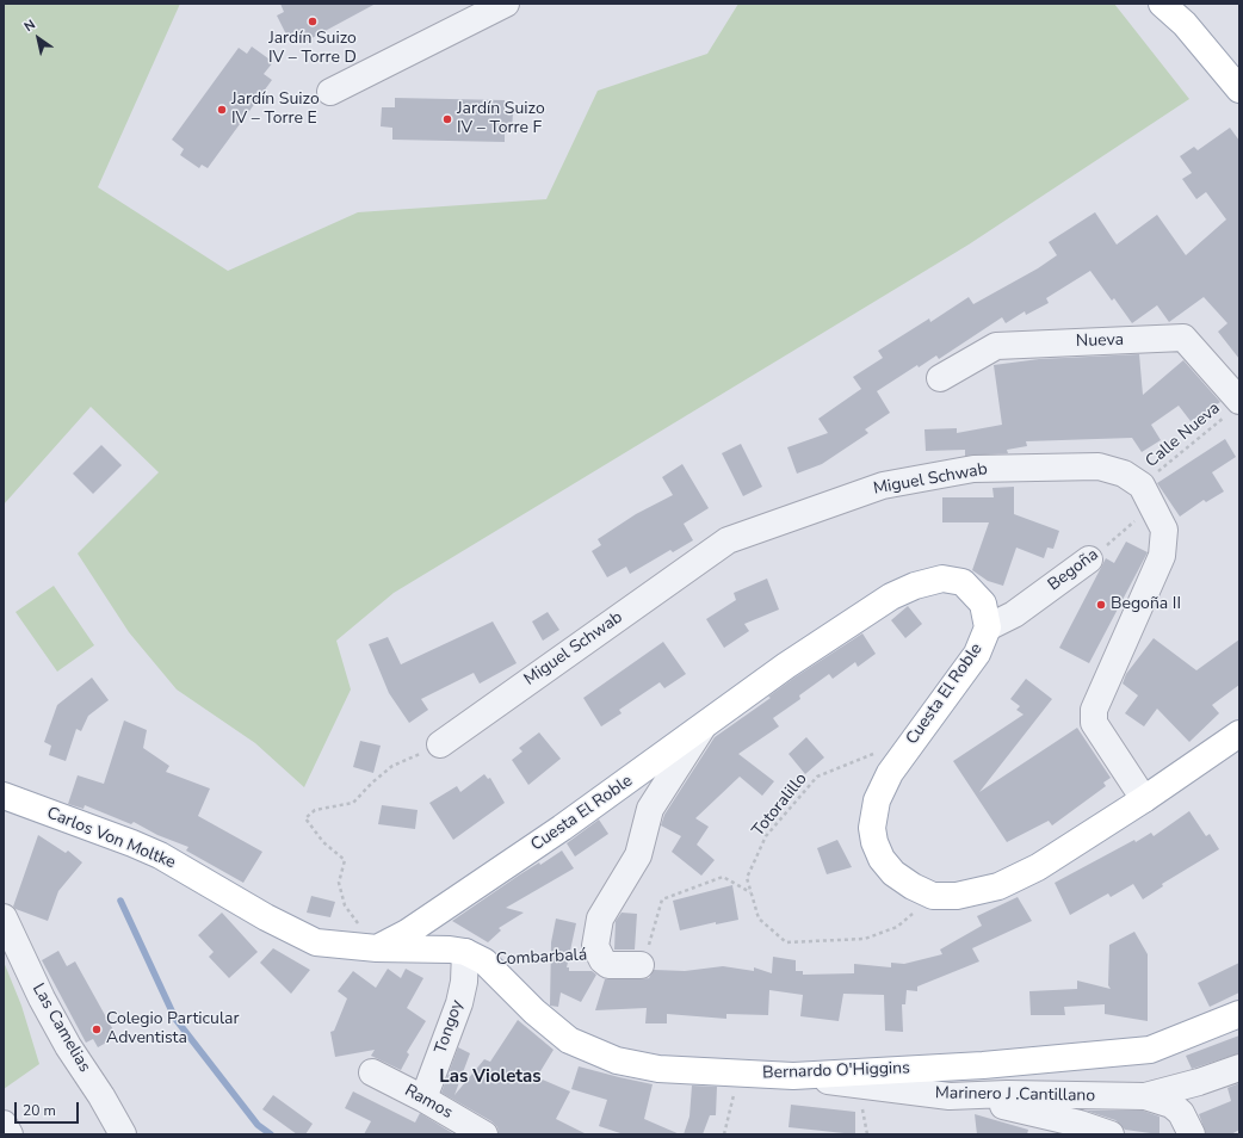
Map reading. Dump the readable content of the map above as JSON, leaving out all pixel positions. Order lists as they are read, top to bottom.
{
  "streets": {
    "main road": ["Cuesta El Roble", "Carlos Von Moltke", "Bernardo O'Higgins"],
    "street": [
      "Nueva",
      "Miguel Schwab",
      "Begoña",
      "Combarbalá",
      "Tongoy",
      "Las Camelias",
      "Marinero J .Cantillano",
      "Ramos"
    ],
    "path": ["Calle Nueva", "Totoralillo"]
  },
  "crossings": [
    ["Nueva", "Calle Nueva"],
    ["Calle Nueva", "Miguel Schwab"],
    ["Calle Nueva", "Begoña"],
    ["Miguel Schwab", "Begoña"],
    ["Begoña", "Cuesta El Roble"],
    ["Cuesta El Roble", "Totoralillo"],
    ["Cuesta El Roble", "Carlos Von Moltke"],
    ["Cuesta El Roble", "Combarbalá"],
    ["Combarbalá", "Tongoy"],
    ["Combarbalá", "Bernardo O'Higgins"],
    ["Tongoy", "Bernardo O'Higgins"],
    ["Tongoy", "Ramos"],
    ["Bernardo O'Higgins", "Marinero J .Cantillano"]
  ],
  "districts": ["Las Violetas"],
  "places": [
    "Jardín Suizo IV – Torre D",
    "Jardín Suizo IV – Torre E",
    "Jardín Suizo IV – Torre F",
    "Begoña II",
    "Colegio Particular Adventista"
  ],
  "scale_bar": "20 m",
  "north": "top left"
}
